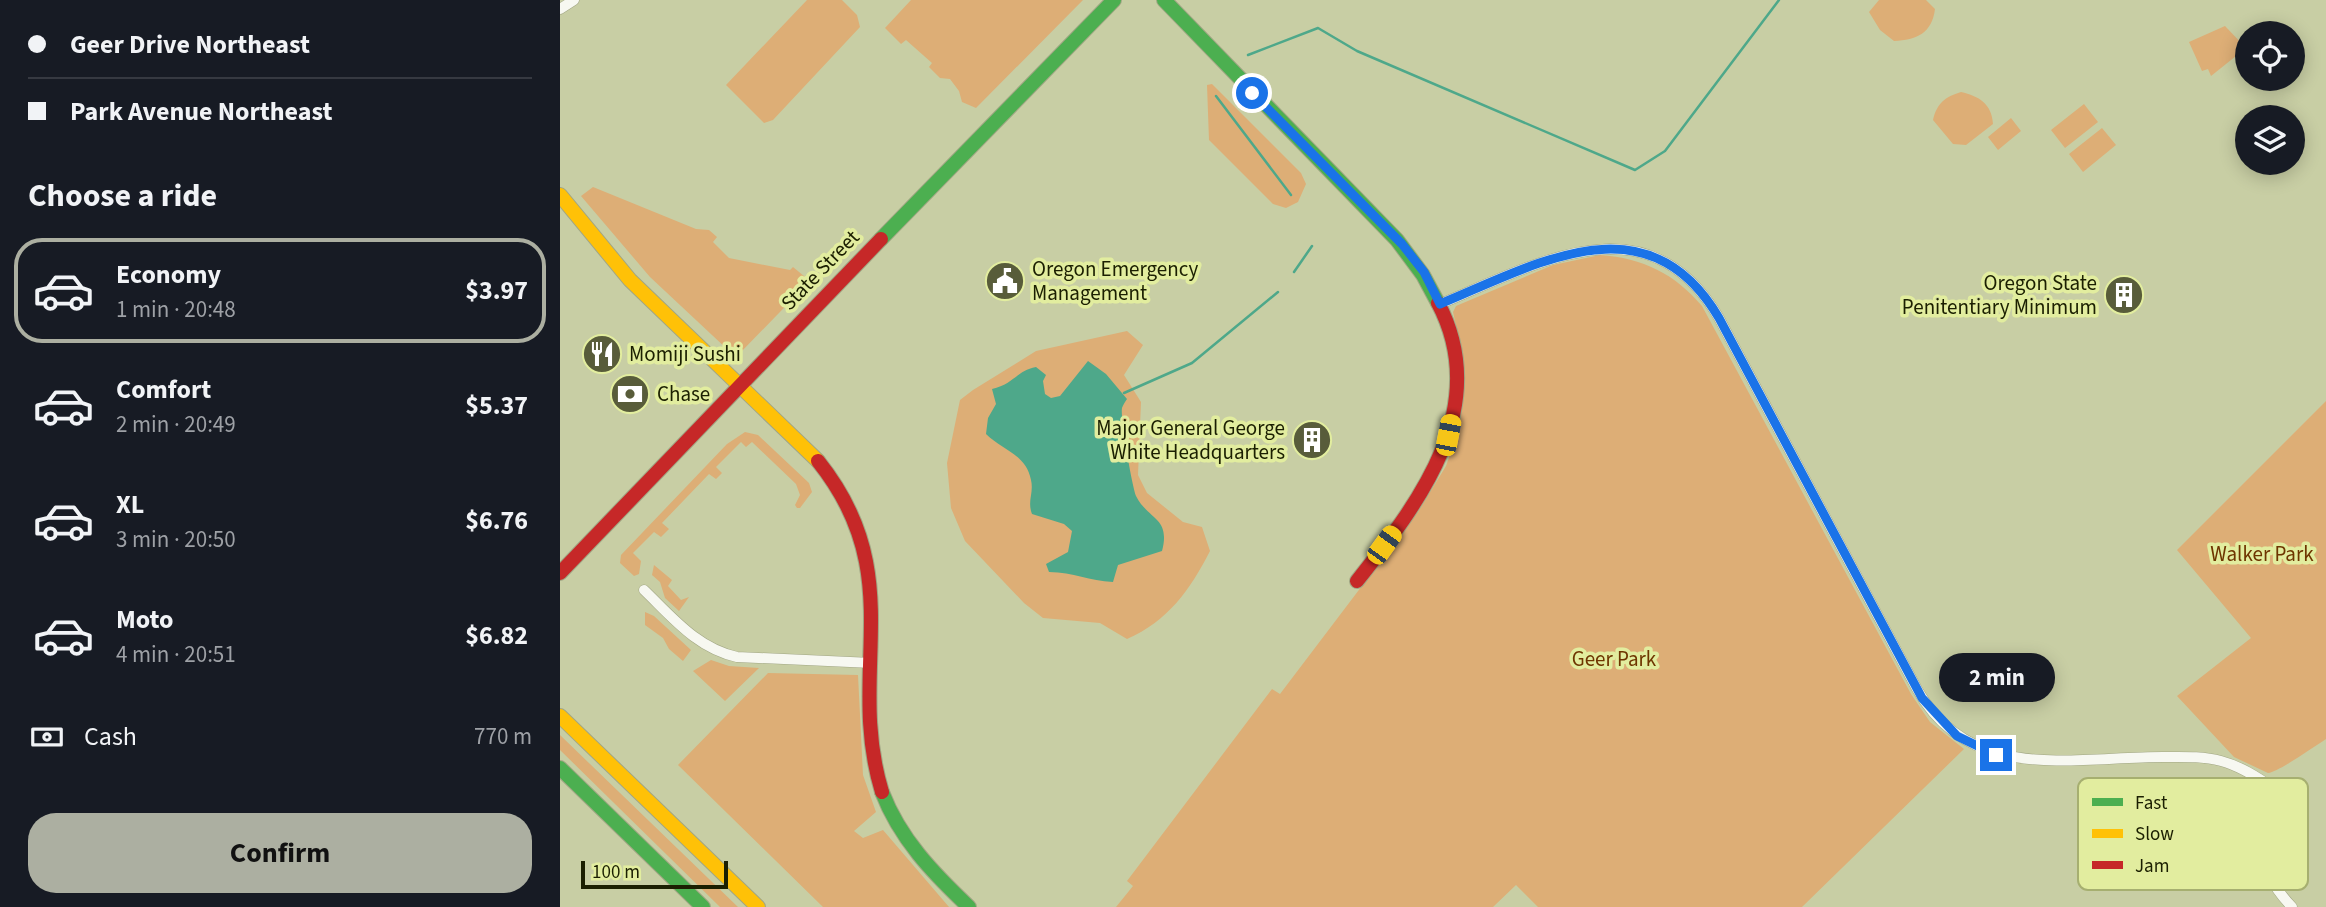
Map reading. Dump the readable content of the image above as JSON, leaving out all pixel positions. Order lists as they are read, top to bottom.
{
  "streets": {
    "main road": ["State Street"]
  },
  "parks": ["Walker Park", "Geer Park"],
  "places": {
    "public building": ["Oregon Emergency Management"],
    "building": ["Oregon State Penitentiary Minimum", "Major General George White Headquarters"],
    "restaurant": ["Momiji Sushi"],
    "bank": ["Chase"]
  },
  "legend": ["Fast", "Slow", "Jam"],
  "scale_bar": "100 m",
  "page": {
    "banner": ["Geer Drive Northeast", "Park Avenue Northeast"],
    "heading": "Choose a ride",
    "list": [
      {
        "name": "Economy",
        "note": "1 min · 20:48",
        "value": "$3.97"
      },
      {
        "name": "Comfort",
        "note": "2 min · 20:49",
        "value": "$5.37"
      },
      {
        "name": "XL",
        "note": "3 min · 20:50",
        "value": "$6.76"
      },
      {
        "name": "Moto",
        "note": "4 min · 20:51",
        "value": "$6.82"
      }
    ],
    "bubble": "2 min",
    "pay": ["Cash", "770 m"],
    "buttons": "Confirm",
    "scale": "100 m"
  }
}
